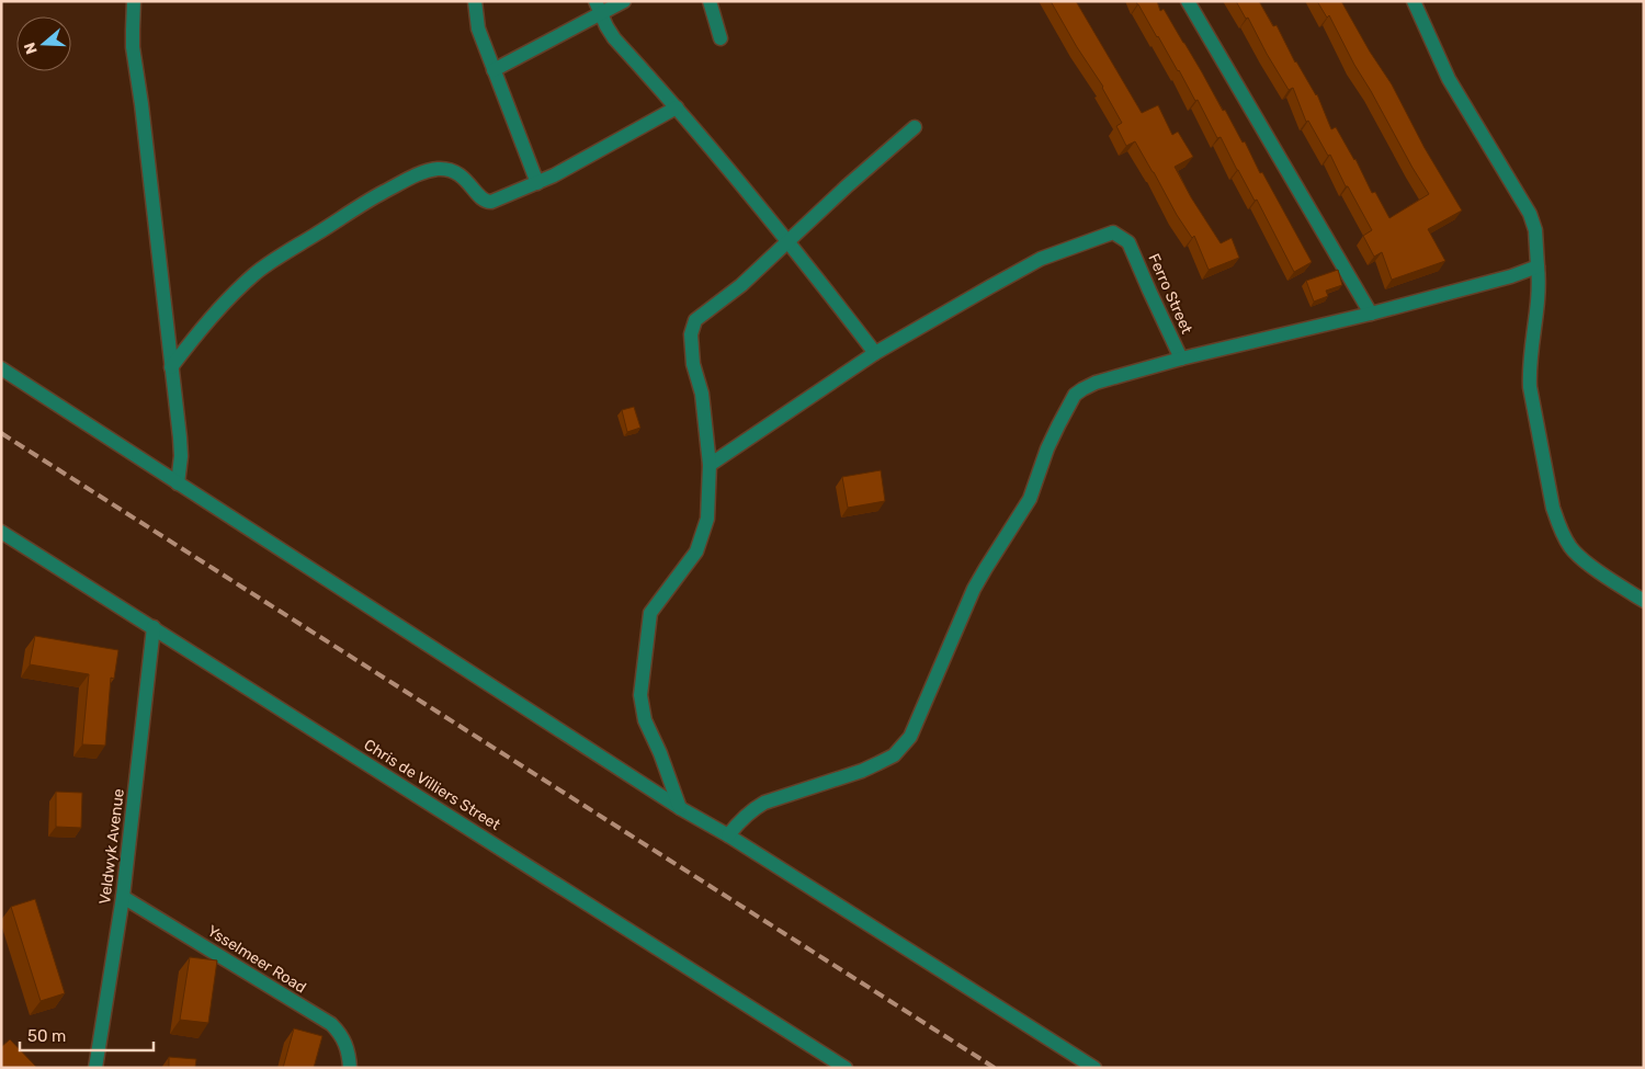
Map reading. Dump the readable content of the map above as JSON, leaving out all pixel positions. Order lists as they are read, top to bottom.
{
  "streets": {
    "street": [
      "Ferro Street",
      "Chris de Villiers Street",
      "Veldwyk Avenue",
      "Ysselmeer Road"
    ]
  },
  "crossings": [
    ["Chris de Villiers Street", "Veldwyk Avenue"],
    ["Veldwyk Avenue", "Ysselmeer Road"]
  ],
  "scale_bar": "50 m",
  "north": "left"
}
